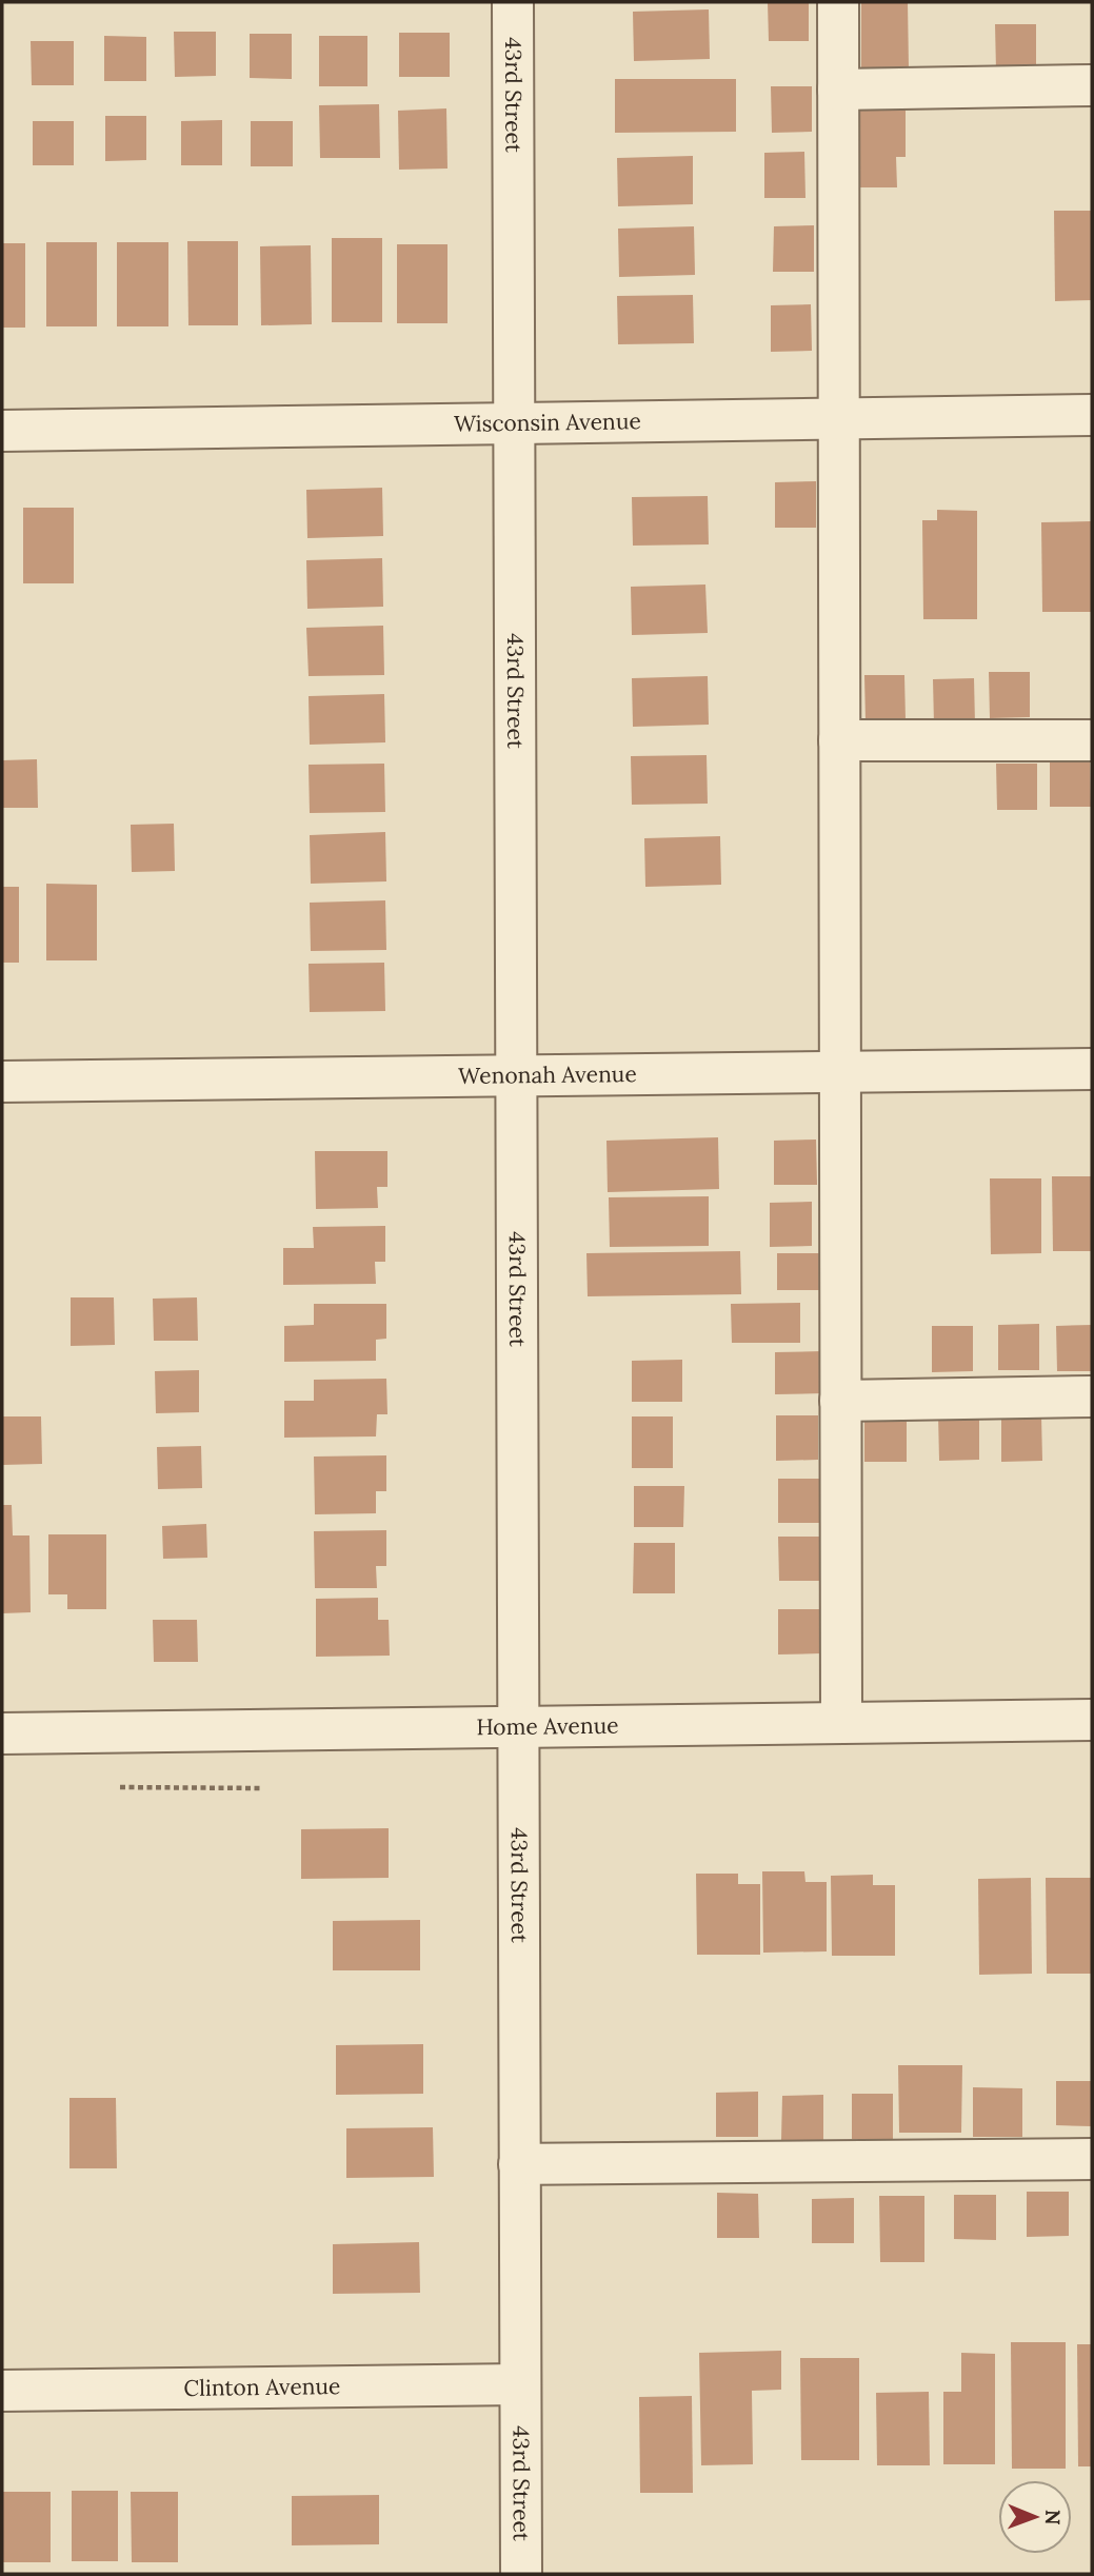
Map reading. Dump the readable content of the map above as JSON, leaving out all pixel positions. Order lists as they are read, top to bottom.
{
  "streets": {
    "street": [
      "43rd Street",
      "Wisconsin Avenue",
      "Wenonah Avenue",
      "Home Avenue",
      "Clinton Avenue"
    ]
  },
  "crossings": [
    ["43rd Street", "Wisconsin Avenue"],
    ["43rd Street", "Wenonah Avenue"],
    ["43rd Street", "Home Avenue"],
    ["43rd Street", "Clinton Avenue"]
  ],
  "north": "right"
}
